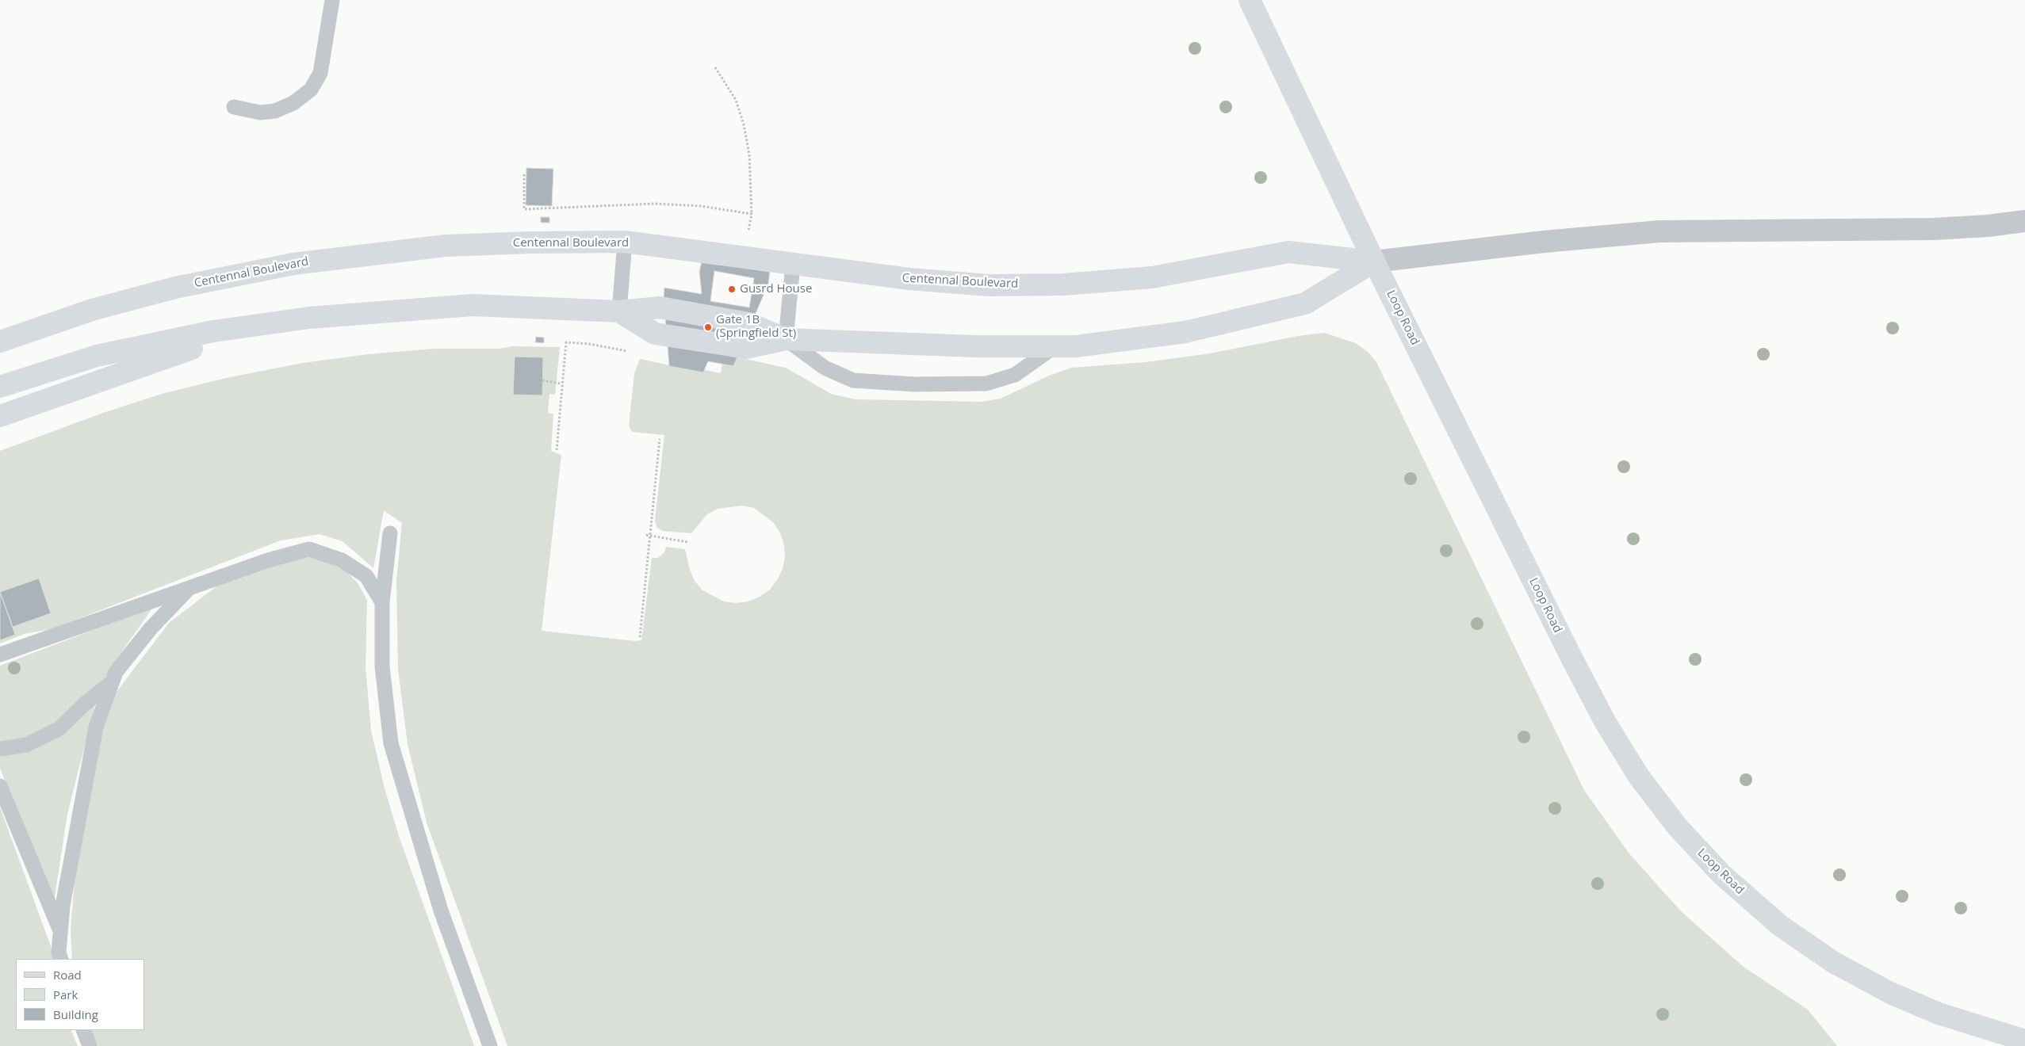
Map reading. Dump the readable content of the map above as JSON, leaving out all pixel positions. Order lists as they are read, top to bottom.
{
  "streets": {
    "street": ["Centennal Boulevard", "Loop Road"]
  },
  "crossings": [
    ["Centennal Boulevard", "Loop Road"]
  ],
  "places": ["Gusrd House", "Gate 1B (Springfield St)"],
  "legend": ["Road", "Park", "Building"]
}
